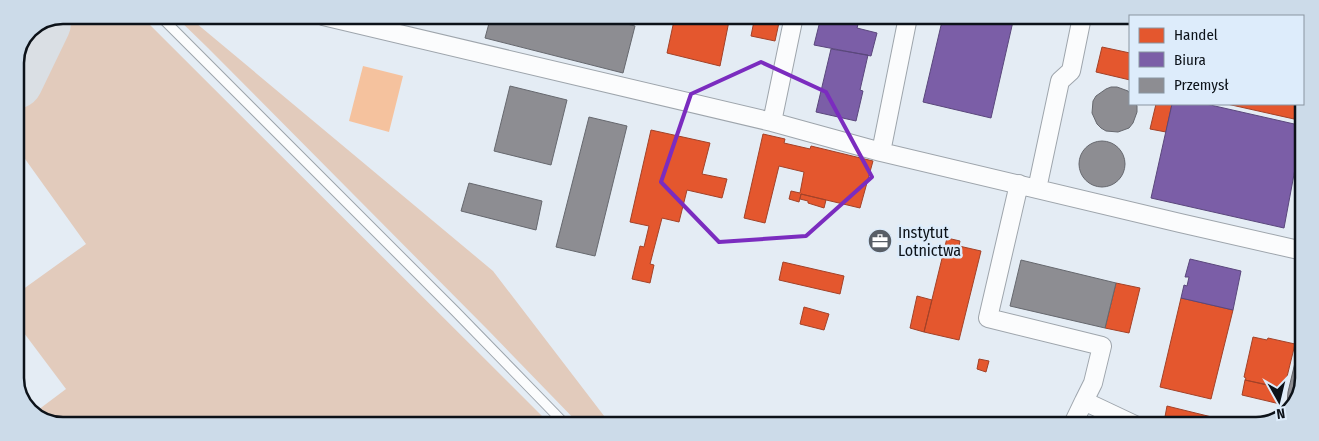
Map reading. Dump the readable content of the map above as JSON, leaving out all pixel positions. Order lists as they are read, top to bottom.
{
  "places": {
    "office": ["Instytut Lotnictwa"]
  },
  "legend": ["Handel", "Biura", "Przemysł"],
  "north": "bottom"
}
